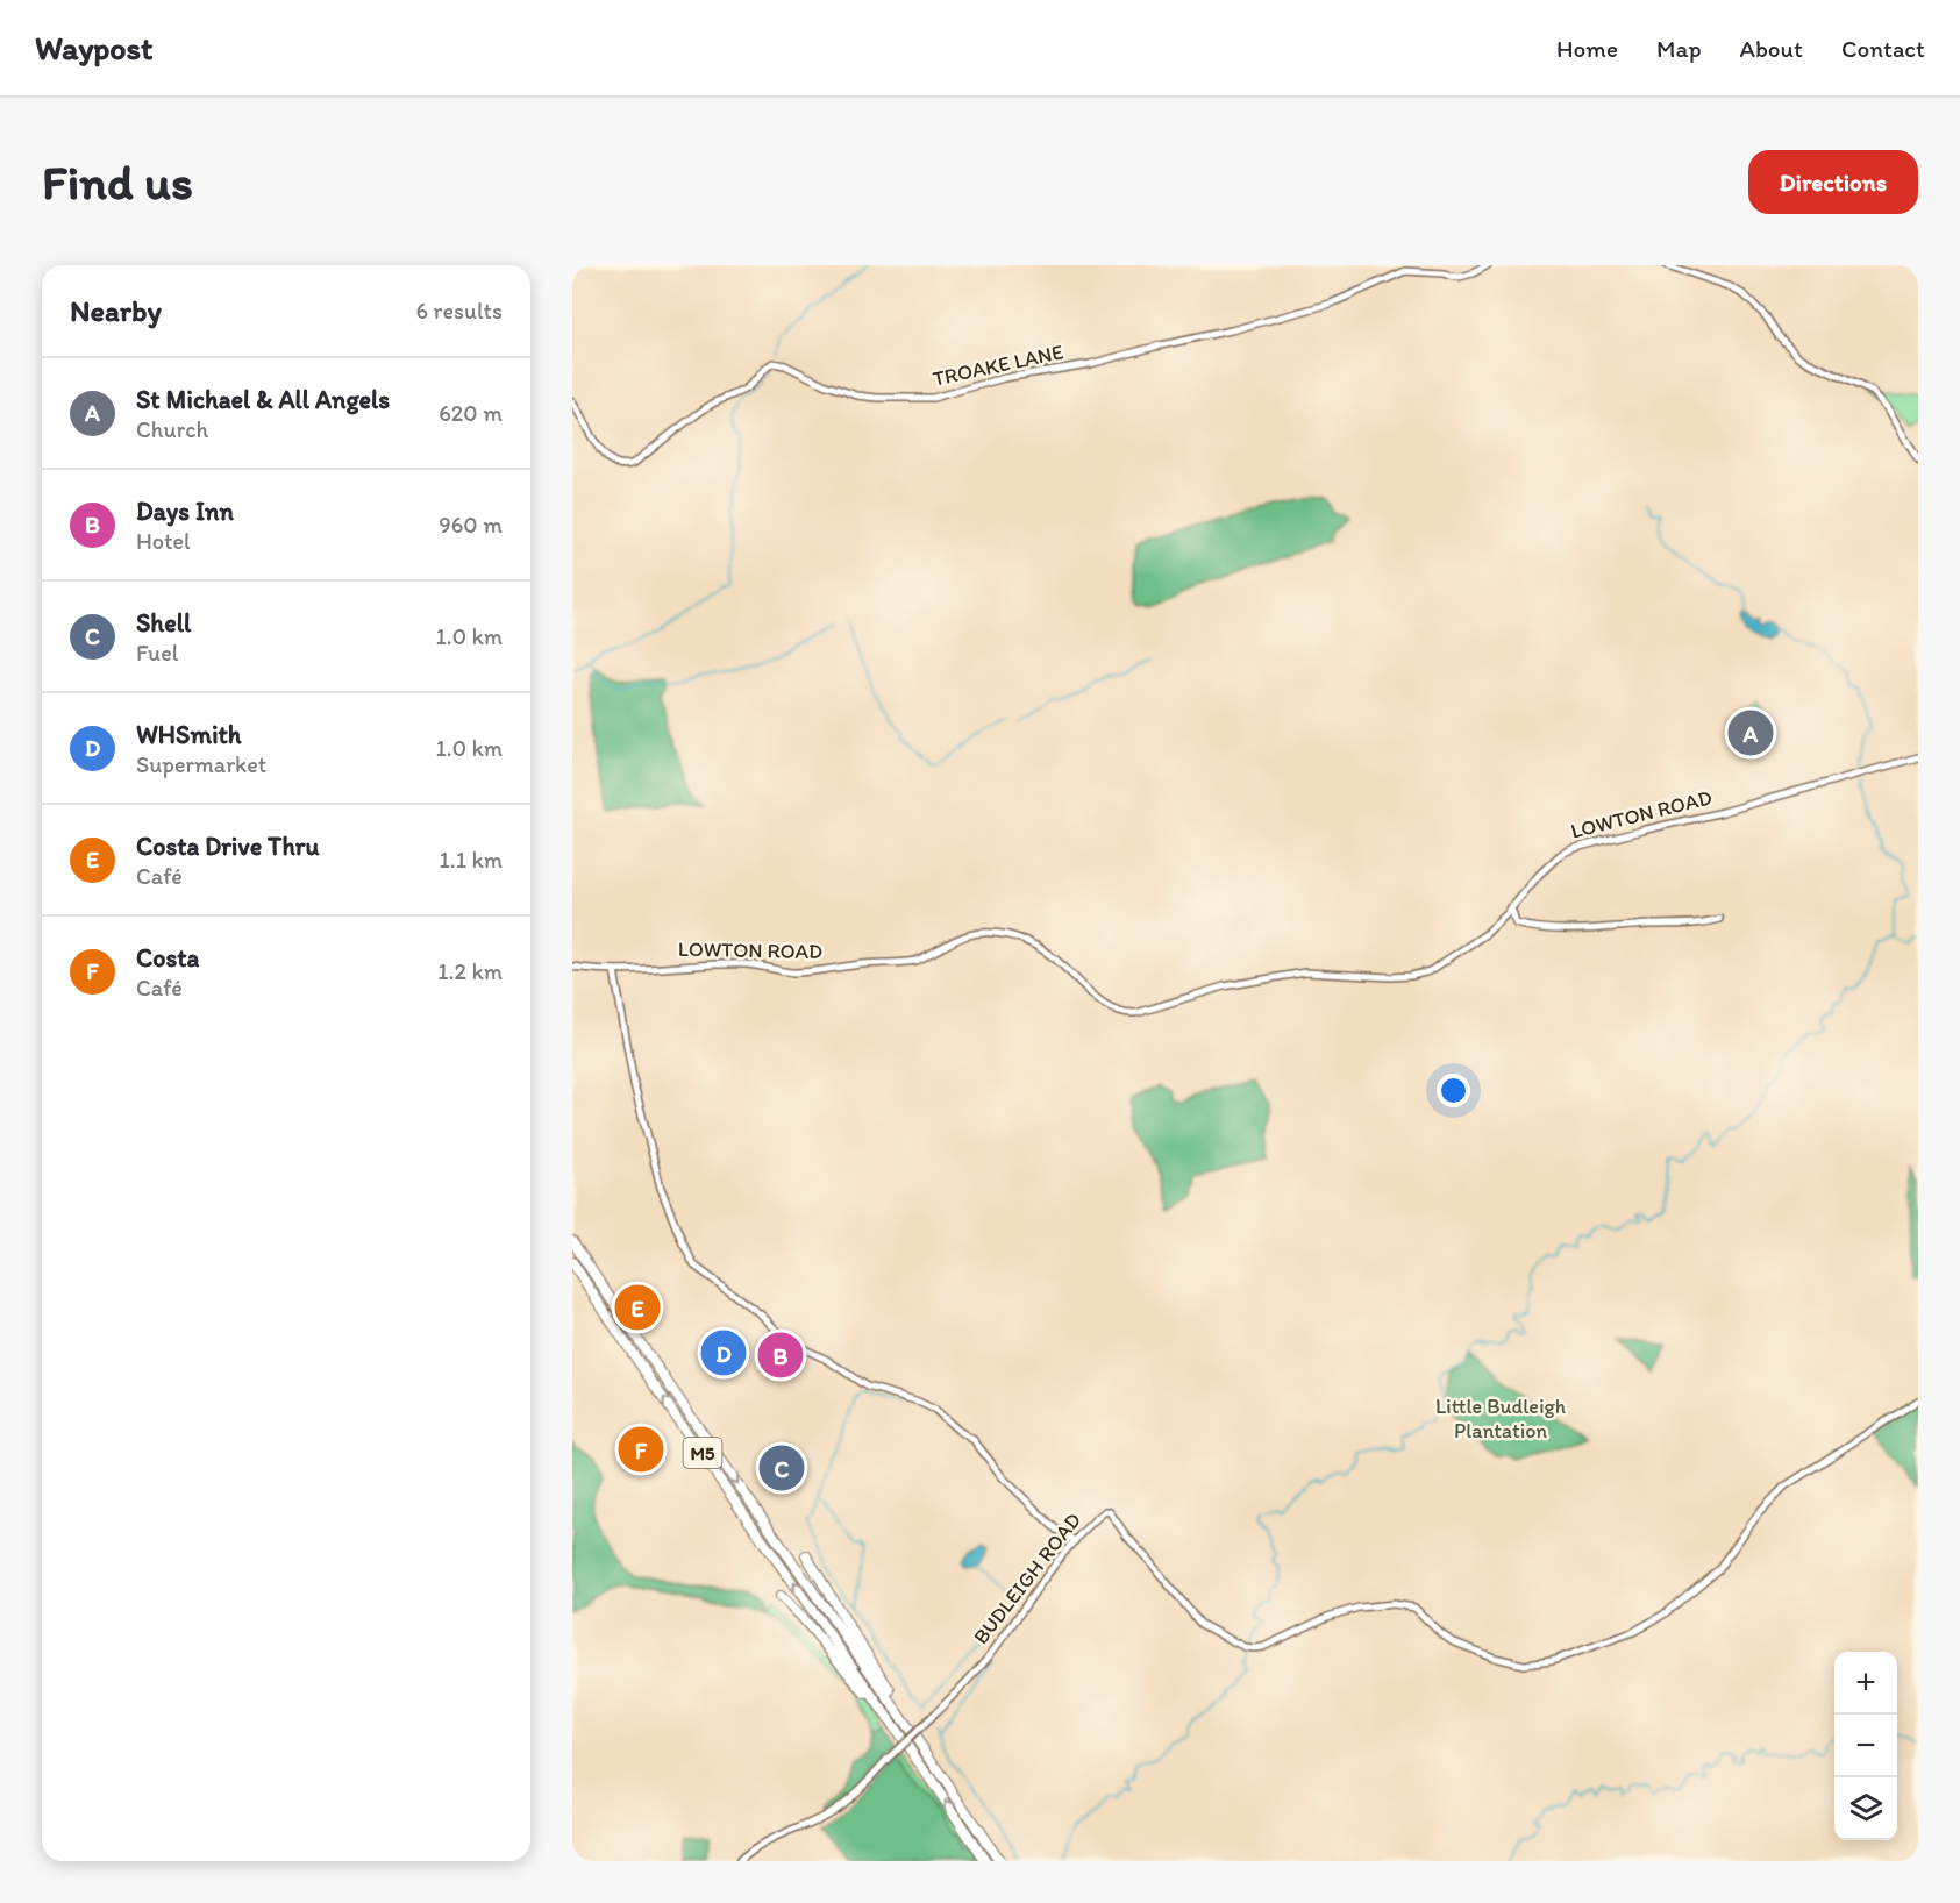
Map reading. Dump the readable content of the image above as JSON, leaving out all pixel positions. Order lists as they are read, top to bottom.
{
  "streets": {
    "highway": ["M5"],
    "street": ["TROAKE LANE", "LOWTON ROAD", "BUDLEIGH ROAD"]
  },
  "parks": ["Little Budleigh Plantation"],
  "page": {
    "header": "Waypost",
    "nav": [
      "Home",
      "Map",
      "About",
      "Contact"
    ],
    "buttons": "Directions",
    "title": "Find us",
    "heading": ["Nearby", "6 results"],
    "list": [
      {
        "mark": "A",
        "name": "St Michael & All Angels",
        "note": "Church",
        "value": "620 m"
      },
      {
        "mark": "B",
        "name": "Days Inn",
        "note": "Hotel",
        "value": "960 m"
      },
      {
        "mark": "C",
        "name": "Shell",
        "note": "Fuel",
        "value": "1.0 km"
      },
      {
        "mark": "D",
        "name": "WHSmith",
        "note": "Supermarket",
        "value": "1.0 km"
      },
      {
        "mark": "E",
        "name": "Costa Drive Thru",
        "note": "Café",
        "value": "1.1 km"
      },
      {
        "mark": "F",
        "name": "Costa",
        "note": "Café",
        "value": "1.2 km"
      }
    ],
    "pins": [
      "A",
      "E",
      "D",
      "B",
      "F",
      "C"
    ],
    "map_buttons": ["+", "−"]
  }
}
